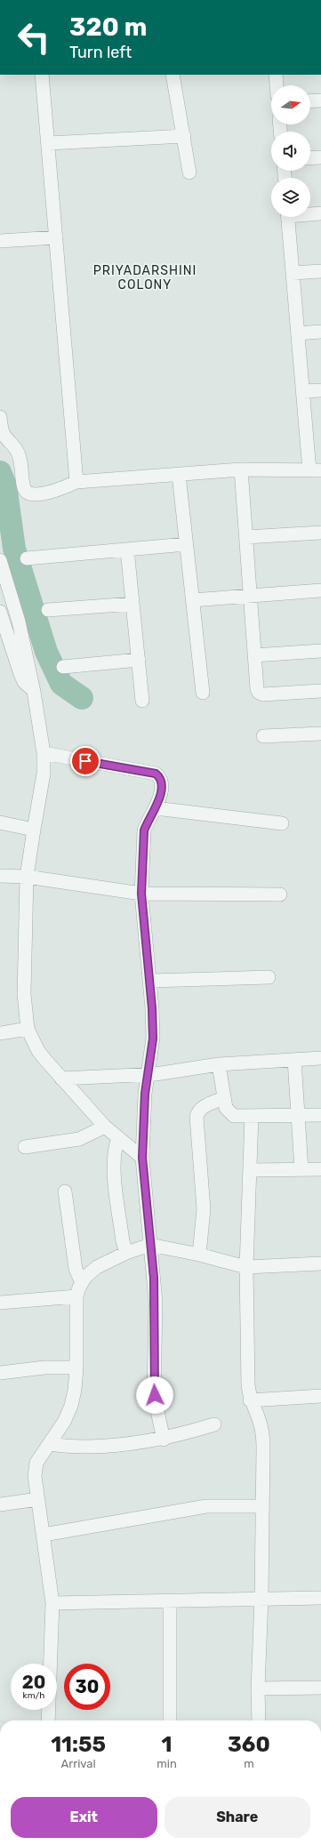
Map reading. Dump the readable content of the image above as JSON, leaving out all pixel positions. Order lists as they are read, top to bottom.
{
  "districts": ["PRIYADARSHINI COLONY"],
  "north": "right",
  "page": {
    "turn": ["320 m", "Turn left"],
    "speed": "20 km/h",
    "limit": "30",
    "eta": [
      "11:55",
      "Arrival",
      "1",
      "min",
      "360",
      "m"
    ],
    "buttons": ["Exit", "Share"]
  }
}
